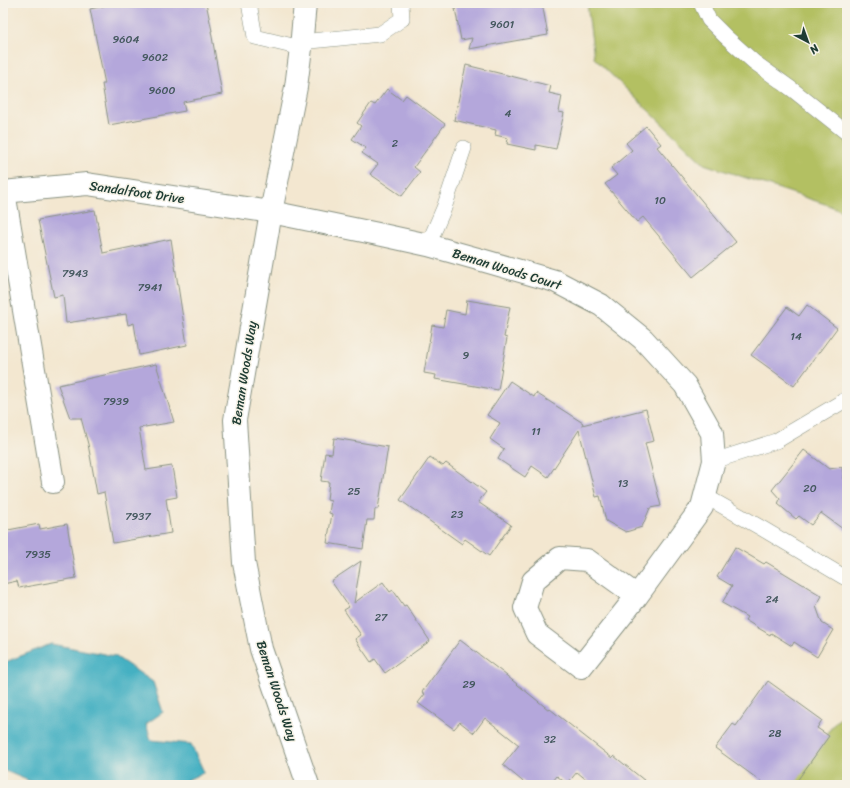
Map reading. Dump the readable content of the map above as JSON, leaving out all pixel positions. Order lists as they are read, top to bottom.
{
  "streets": {
    "street": ["Sandalfoot Drive", "Beman Woods Court", "Beman Woods Way"]
  },
  "crossings": [
    ["Sandalfoot Drive", "Beman Woods Court"],
    ["Sandalfoot Drive", "Beman Woods Way"],
    ["Beman Woods Court", "Beman Woods Way"]
  ],
  "house_numbers": [
    "9601",
    "9604",
    "9602",
    "9600",
    "4",
    "2",
    "10",
    "7943",
    "7941",
    "14",
    "9",
    "7939",
    "11",
    "13",
    "20",
    "25",
    "23",
    "7937",
    "7935",
    "24",
    "27",
    "29",
    "28",
    "32"
  ],
  "north": "bottom right"
}
